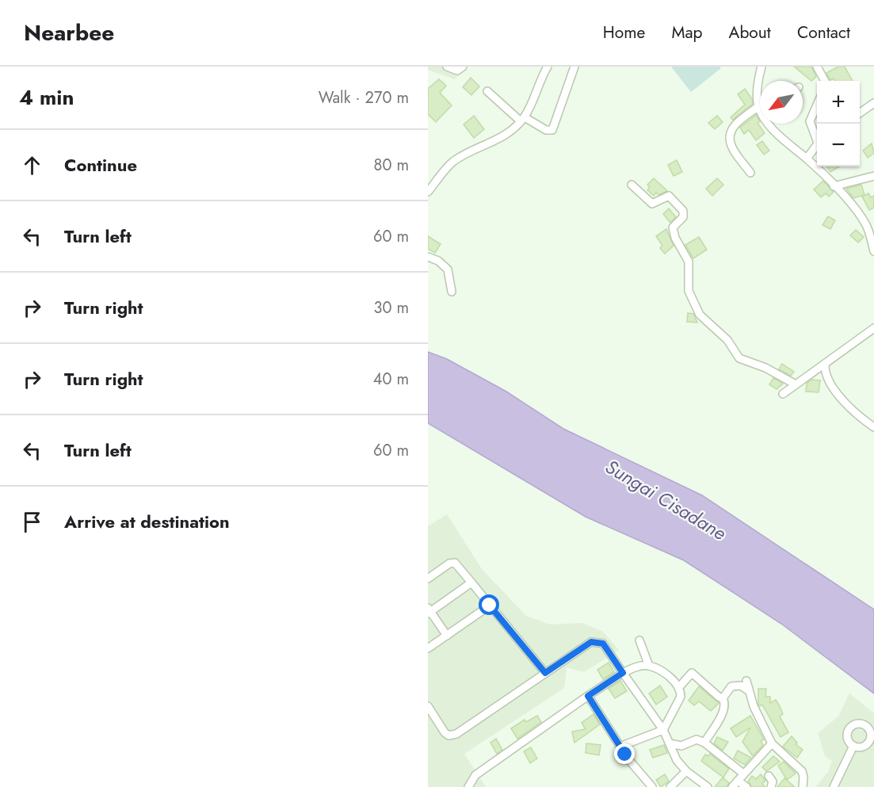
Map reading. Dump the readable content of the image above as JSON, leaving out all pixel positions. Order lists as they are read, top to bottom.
{
  "water": ["Sungai Cisadane"],
  "north": "bottom left",
  "page": {
    "header": "Nearbee",
    "nav": [
      "Home",
      "Map",
      "About",
      "Contact"
    ],
    "heading": ["4 min", "Walk · 270 m"],
    "map_buttons": ["+", "−"],
    "list": [
      ["Continue", "80 m"],
      ["Turn left", "60 m"],
      ["Turn right", "30 m"],
      ["Turn right", "40 m"],
      ["Turn left", "60 m"],
      "Arrive at destination"
    ]
  }
}
